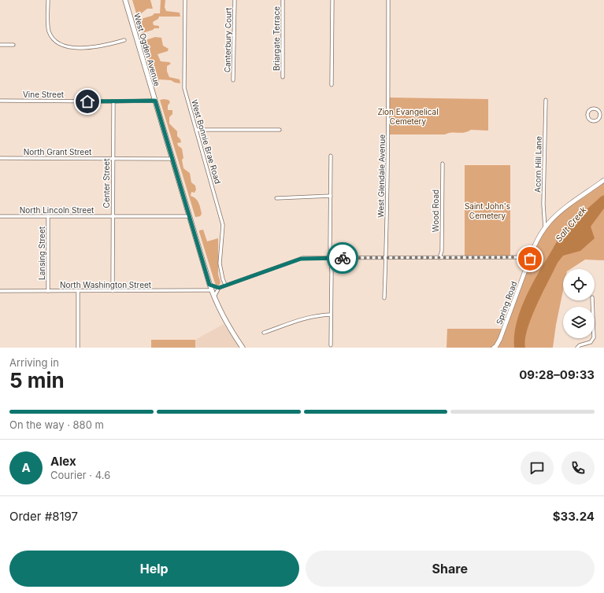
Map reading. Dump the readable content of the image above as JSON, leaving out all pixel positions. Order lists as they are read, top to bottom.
{
  "streets": {
    "main road": ["West Ogden Avenue"],
    "street": [
      "Briargate Terrace",
      "Canterbury Court",
      "Vine Street",
      "West Bonnie Brae Road",
      "North Grant Street",
      "Acorn Hill Lane",
      "West Glendale Avenue",
      "Center Street",
      "North Lincoln Street",
      "Wood Road",
      "Lansing Street",
      "North Washington Street",
      "Spring Road"
    ]
  },
  "crossings": [
    ["West Ogden Avenue", "North Grant Street"],
    ["West Ogden Avenue", "North Lincoln Street"],
    ["West Ogden Avenue", "North Washington Street"],
    ["Vine Street", "Center Street"],
    ["North Grant Street", "Center Street"],
    ["Acorn Hill Lane", "Spring Road"],
    ["Center Street", "North Lincoln Street"],
    ["Center Street", "North Washington Street"],
    ["North Lincoln Street", "Lansing Street"],
    ["Lansing Street", "North Washington Street"]
  ],
  "water": ["Salt Creek"],
  "parks": ["Zion Evangelical Cemetery", "Saint John's Cemetery"],
  "page": {
    "heading": ["5 min", "Arriving in", "09:28–09:33"],
    "panel": [
      "Alex",
      "Courier · 4.6",
      "Order #8197",
      "$33.24"
    ],
    "bar": "On the way · 880 m",
    "round": "A",
    "buttons": ["Help", "Share"]
  }
}
